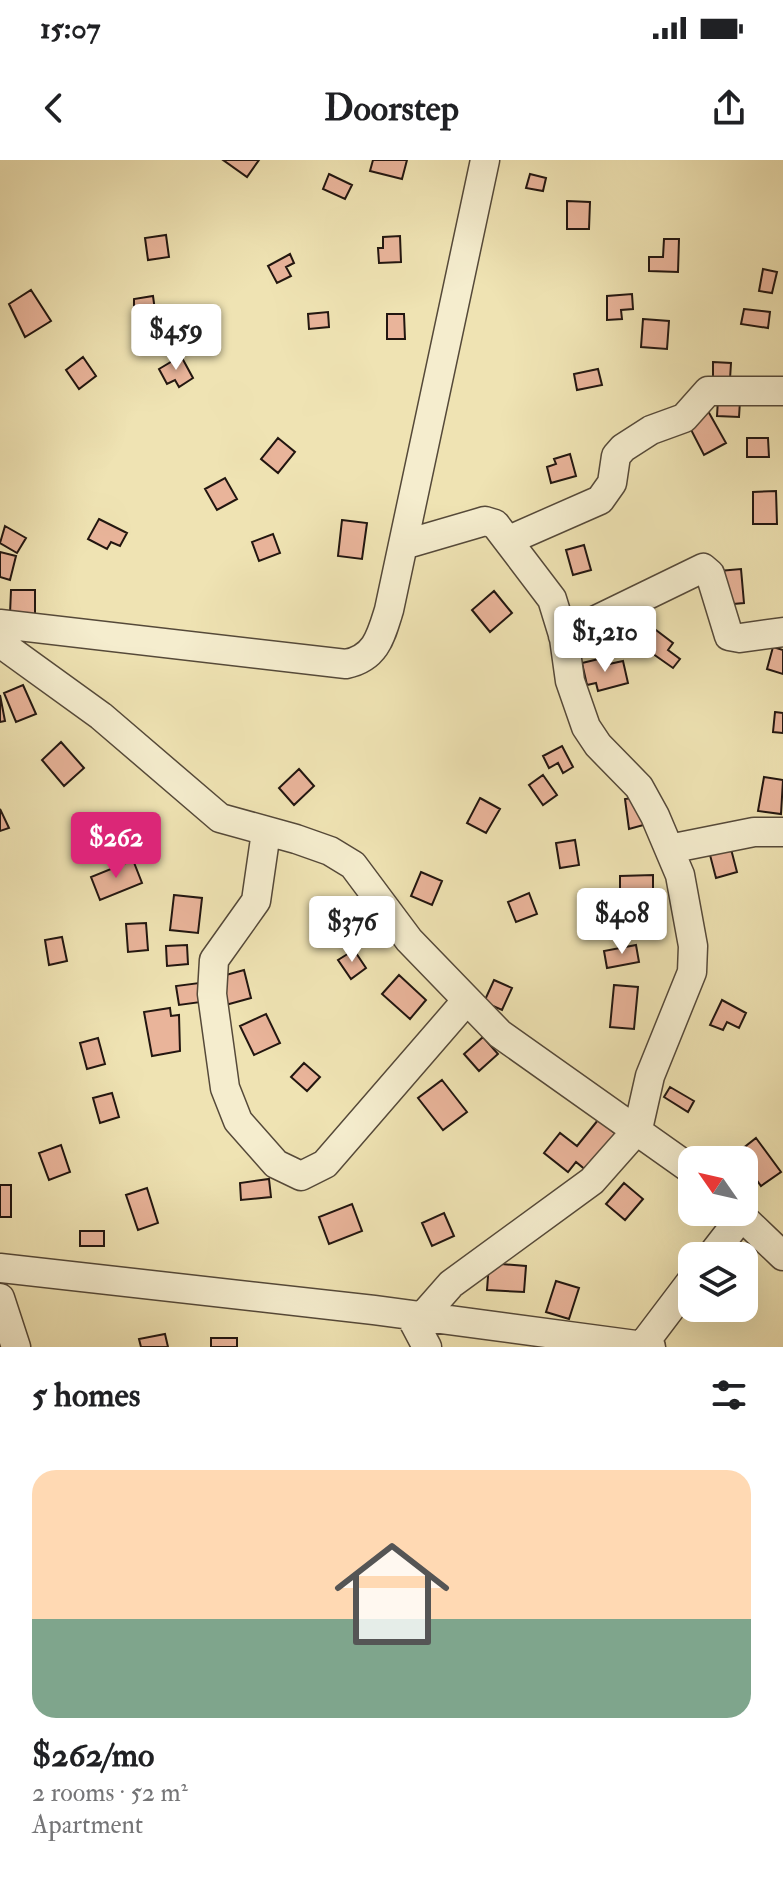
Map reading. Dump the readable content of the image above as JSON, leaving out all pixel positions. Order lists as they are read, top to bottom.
{
  "north": "top left",
  "page": {
    "status": "15:07",
    "header": "Doorstep",
    "price": [
      "$459",
      "$1,210",
      "$262",
      "$408",
      "$376"
    ],
    "heading": "5 homes",
    "list": [
      {
        "name": "$262/mo",
        "note": "2 rooms · 52 m² · Apartment"
      }
    ]
  }
}
